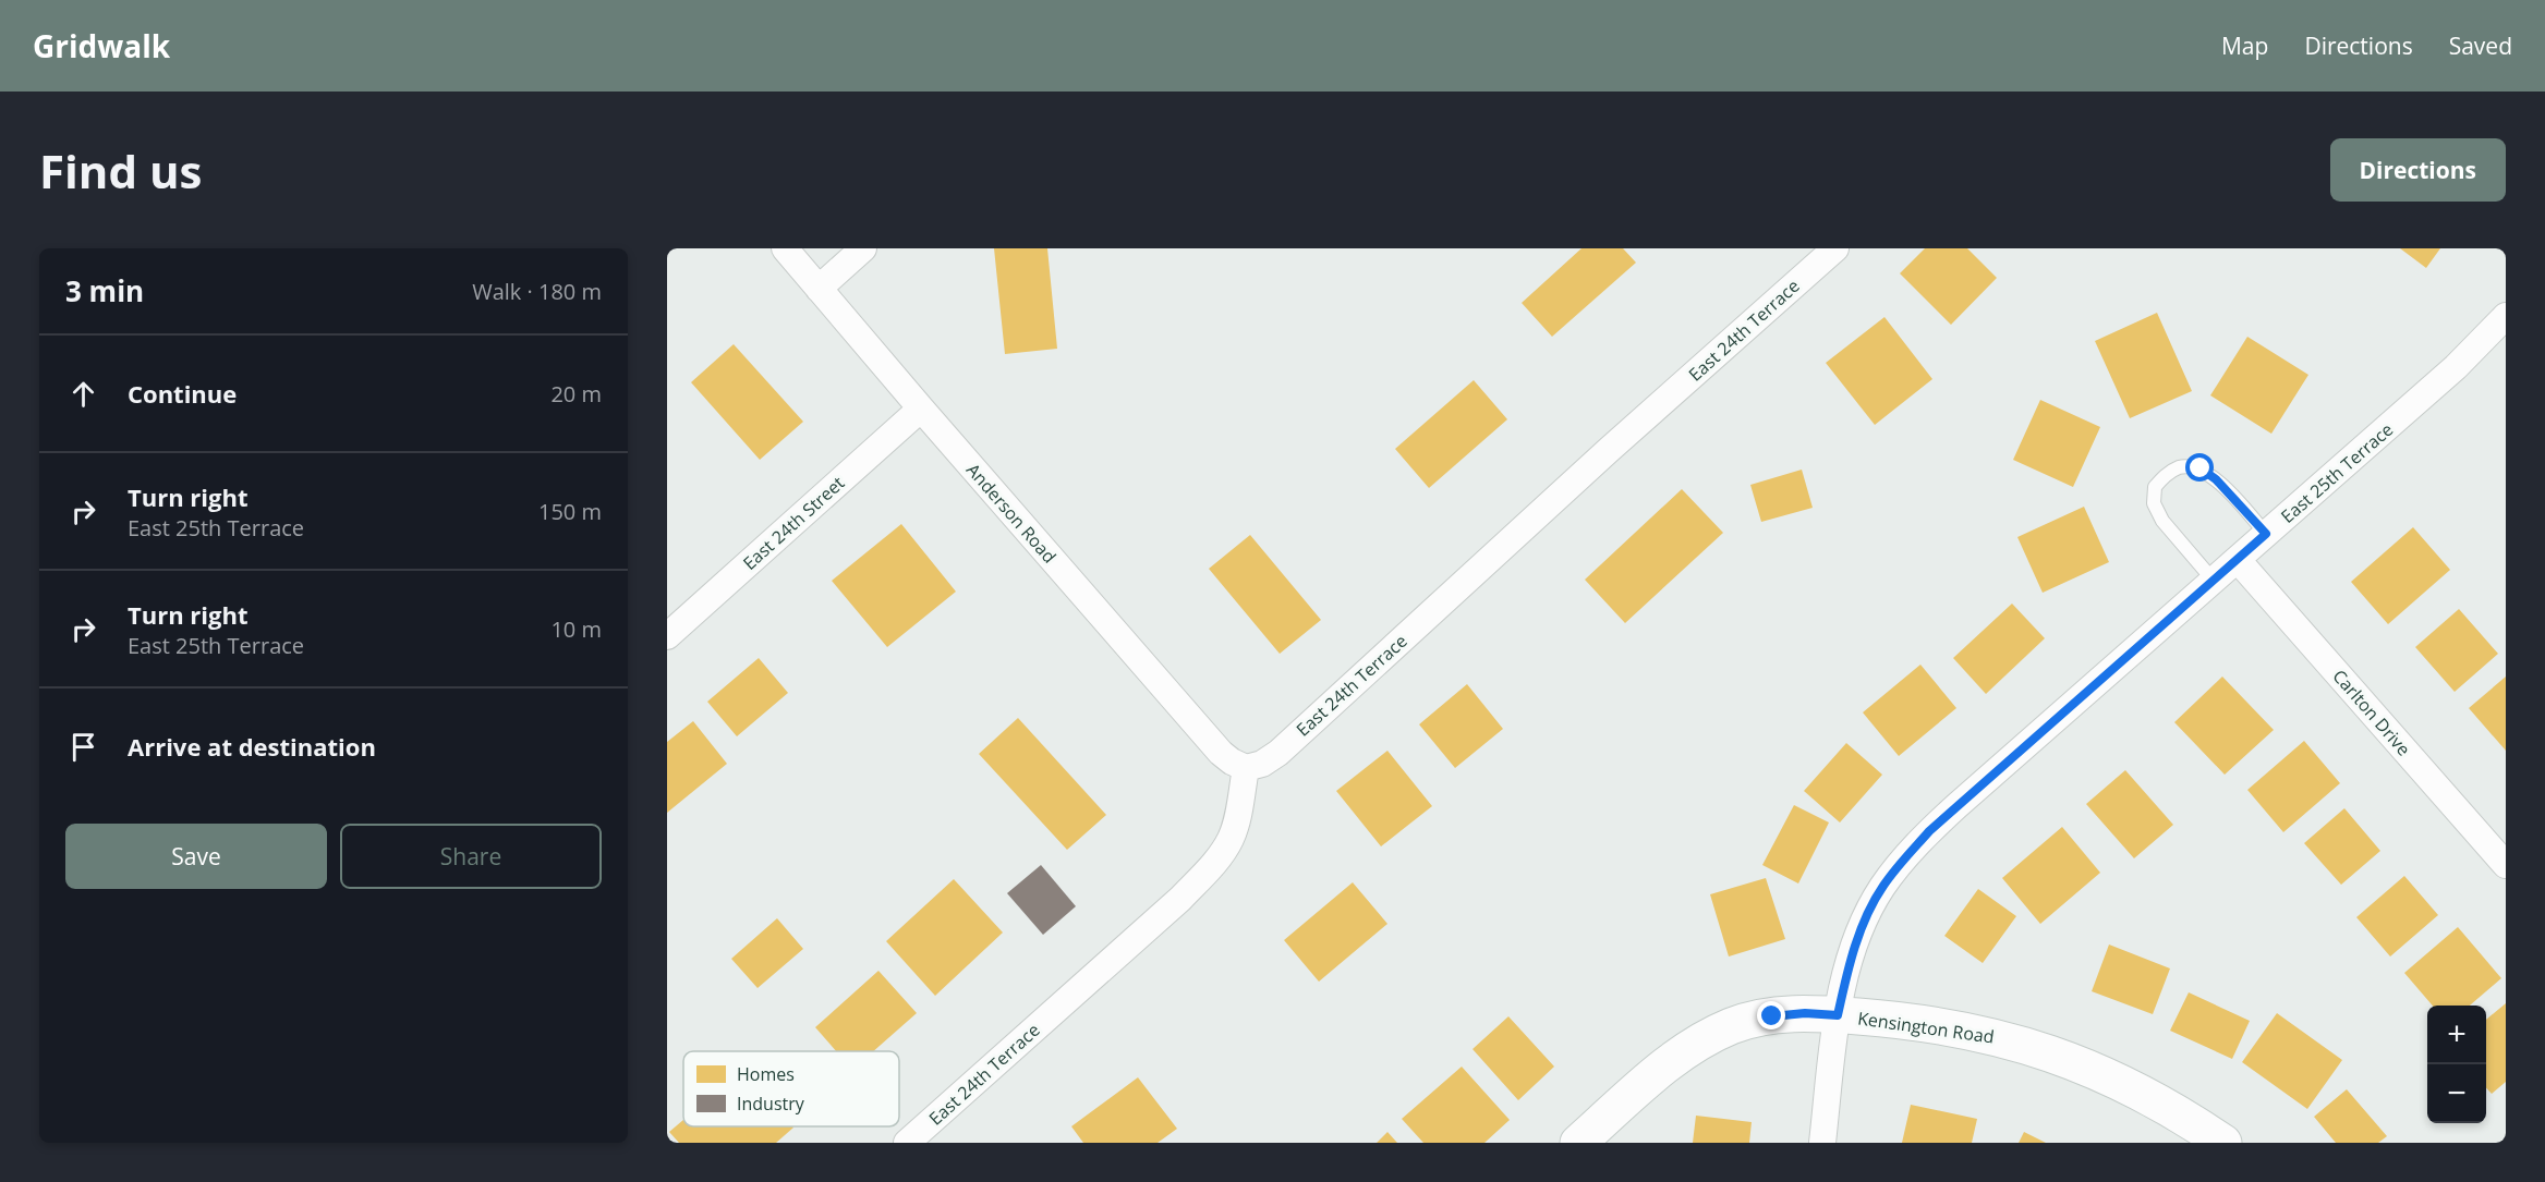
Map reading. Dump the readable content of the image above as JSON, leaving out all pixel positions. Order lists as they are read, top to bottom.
{
  "streets": {
    "street": [
      "East 24th Terrace",
      "East 25th Terrace",
      "Anderson Road",
      "East 24th Street",
      "Carlton Drive",
      "Kensington Road"
    ]
  },
  "crossings": [
    ["East 24th Terrace", "Anderson Road"],
    ["East 25th Terrace", "Carlton Drive"],
    ["East 25th Terrace", "Kensington Road"],
    ["Anderson Road", "East 24th Street"]
  ],
  "legend": ["Homes", "Industry"],
  "page": {
    "header": "Gridwalk",
    "nav": ["Map", "Directions", "Saved"],
    "buttons": [
      "Directions",
      ["Save", "Share"]
    ],
    "title": "Find us",
    "heading": ["3 min", "Walk · 180 m"],
    "list": [
      ["Continue", "20 m"],
      ["Turn right", "East 25th Terrace", "150 m"],
      ["Turn right", "East 25th Terrace", "10 m"],
      "Arrive at destination"
    ],
    "map_buttons": ["+", "−"]
  }
}
